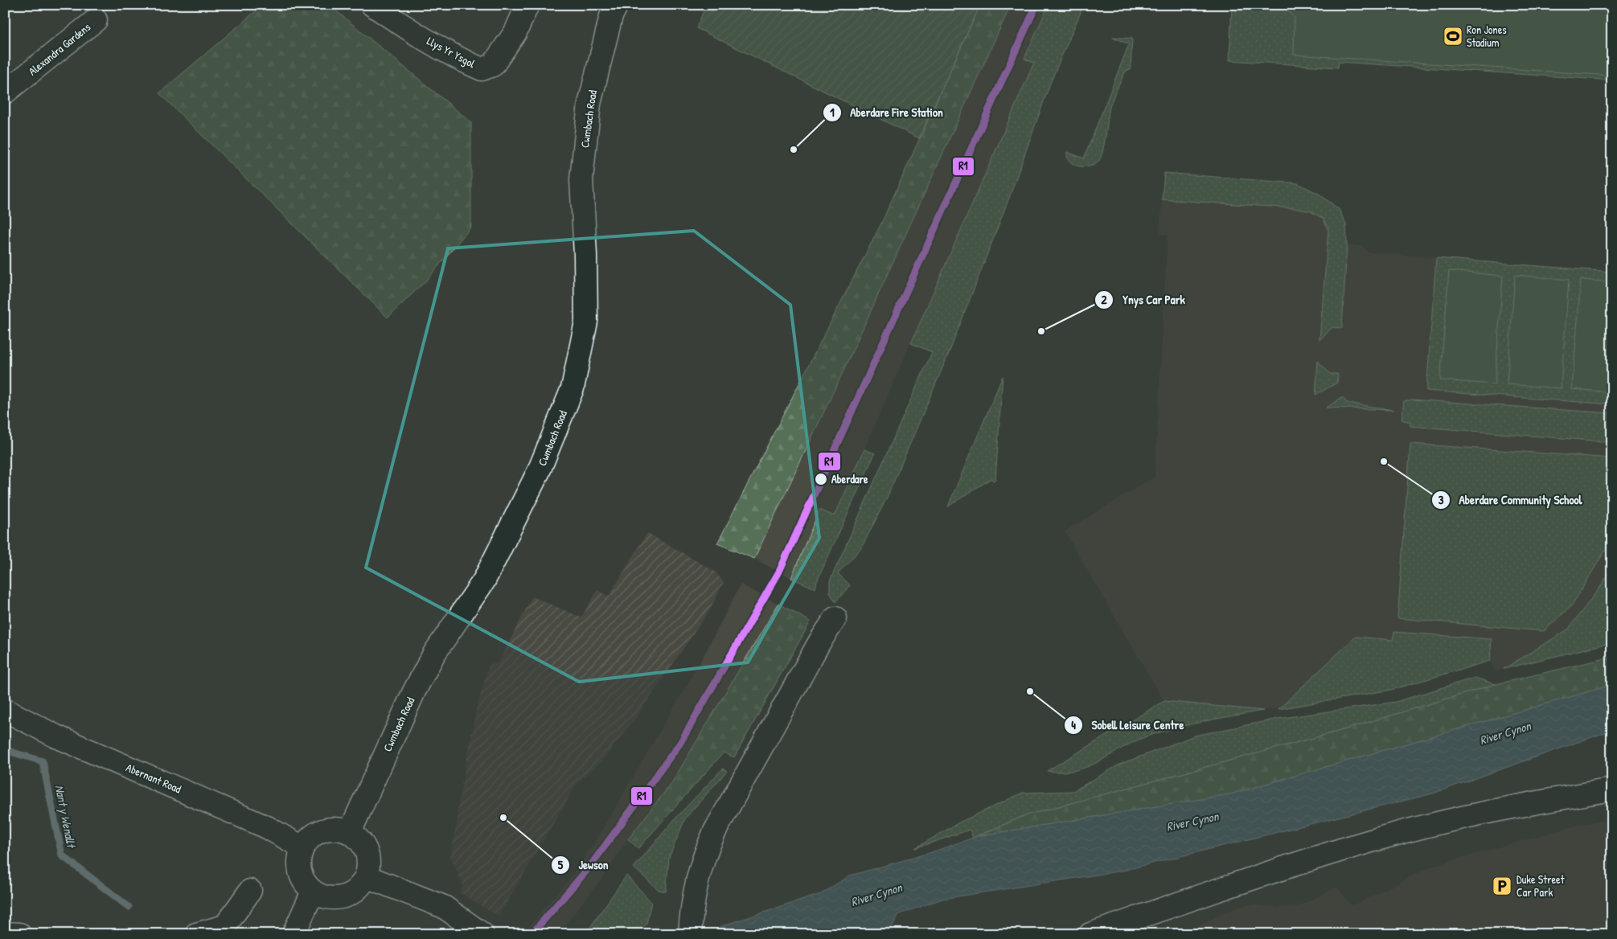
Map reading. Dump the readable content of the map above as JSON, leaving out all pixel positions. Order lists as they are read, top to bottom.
{
  "streets": {
    "street": [
      "Alexandra Gardens",
      "Llys Yr Ysgol",
      "Cwmbach Road",
      "Abernant Road"
    ]
  },
  "crossings": [
    ["Cwmbach Road", "Abernant Road"]
  ],
  "water": ["River Cynon", "Nant y Wenallt"],
  "places": {
    "sports": ["Ron Jones Stadium"],
    "other": [
      "Aberdare Fire Station",
      "Ynys Car Park",
      "Aberdare Community School",
      "Aberdare",
      "Sobell Leisure Centre",
      "Jewson"
    ],
    "parking": ["Duke Street Car Park"]
  },
  "lines": ["transit line R1"]
}
